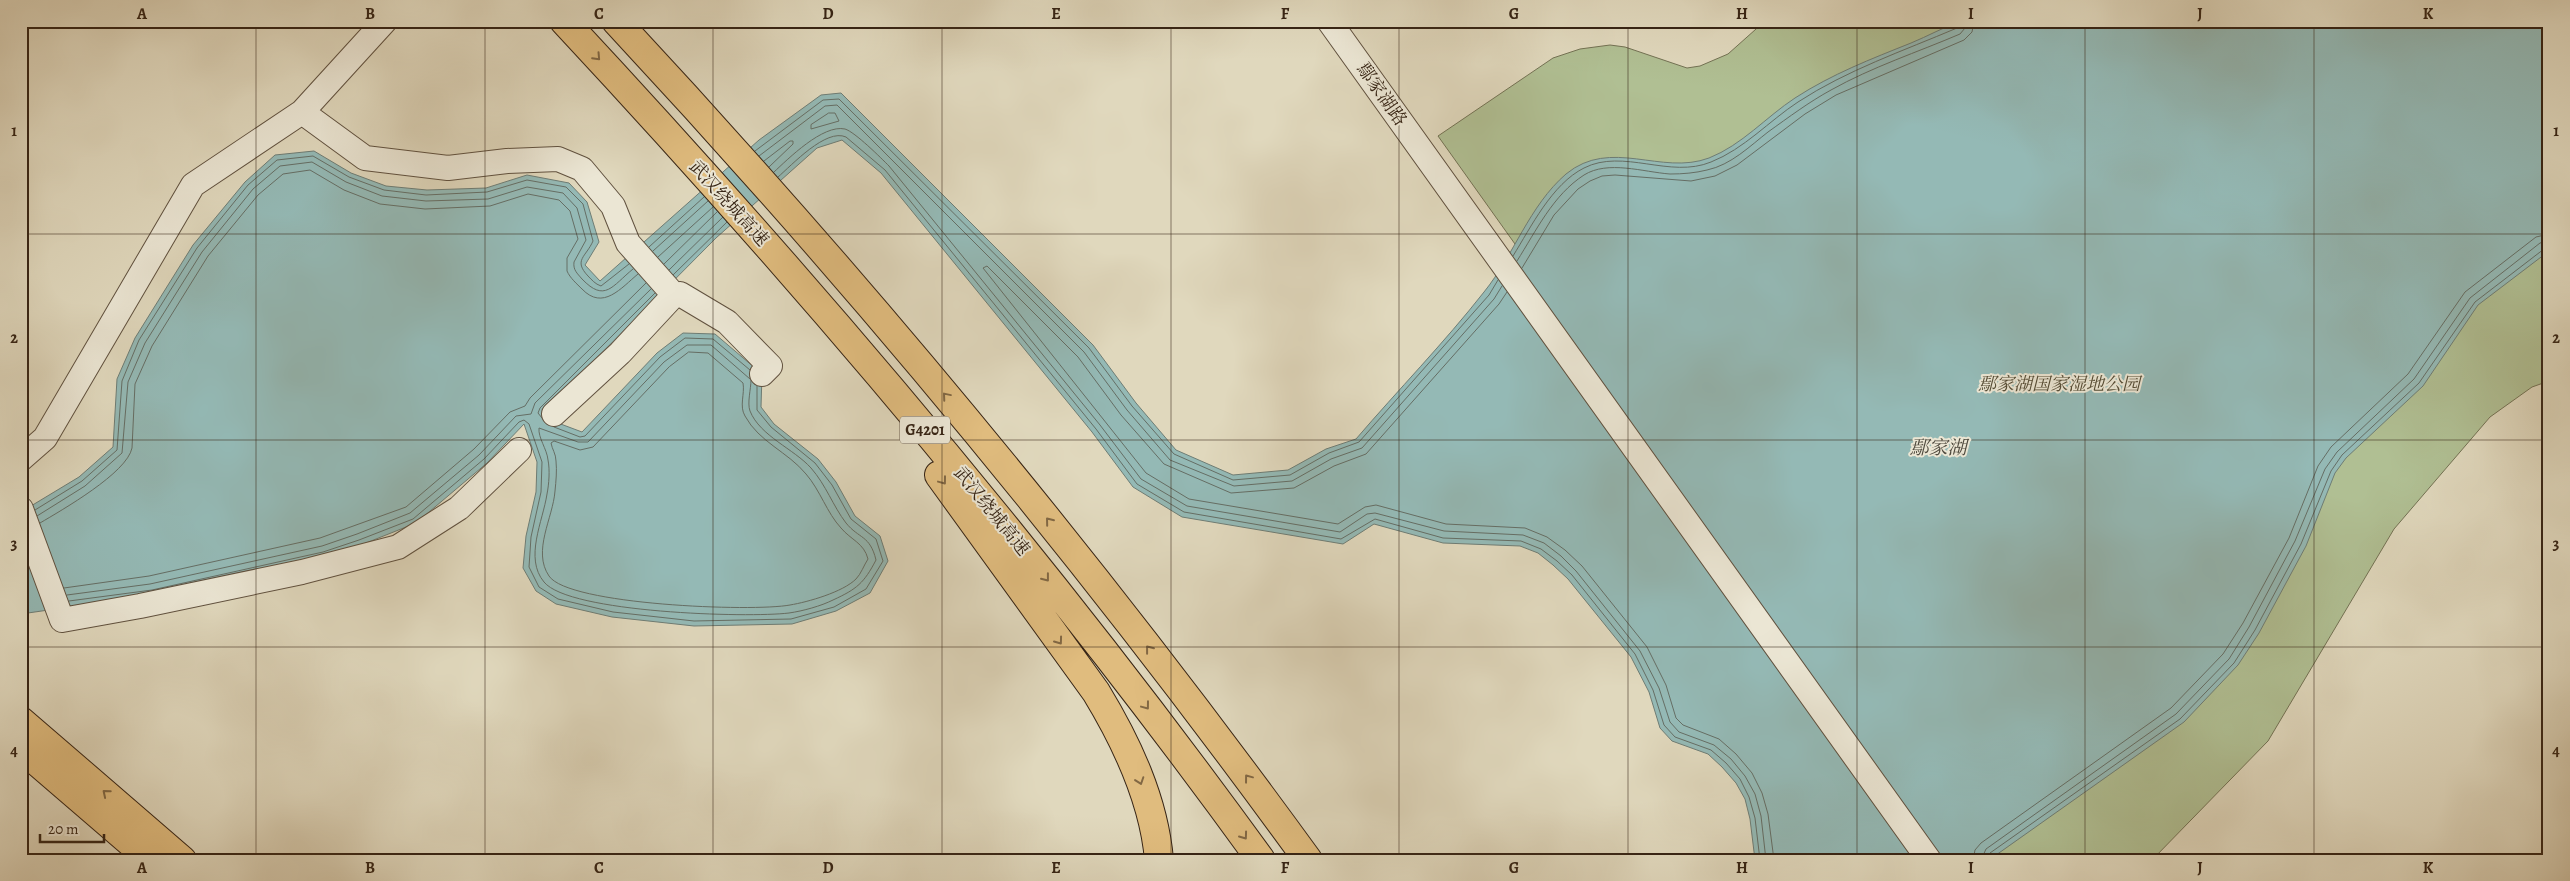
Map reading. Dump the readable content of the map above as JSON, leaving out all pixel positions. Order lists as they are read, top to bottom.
{
  "streets": {
    "highway": ["武汉绕城高速", "G4201"],
    "street": ["鄢家湖路"]
  },
  "water": ["鄢家湖"],
  "parks": ["鄢家湖国家湿地公园"],
  "scale_bar": "20 m",
  "grid": {
    "columns": [
      "A",
      "B",
      "C",
      "D",
      "E",
      "F",
      "G",
      "H",
      "I",
      "J",
      "K"
    ],
    "rows": [
      "1",
      "2",
      "3",
      "4"
    ]
  }
}
